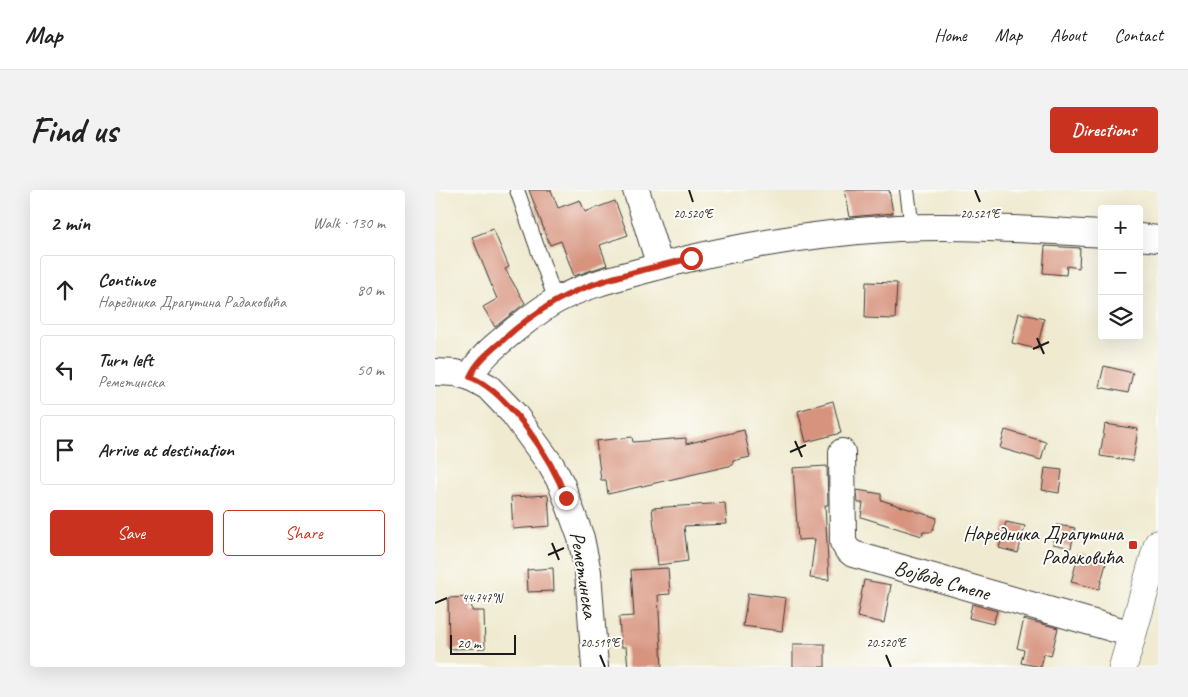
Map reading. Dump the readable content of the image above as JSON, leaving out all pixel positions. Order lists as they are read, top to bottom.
{
  "streets": {
    "street": ["Реметинска", "Војводе Степе"]
  },
  "places": {
    "transit": ["Наредника Драгутина Радаковића"]
  },
  "scale_bar": "20 m",
  "page": {
    "header": "Map",
    "nav": [
      "Home",
      "Map",
      "About",
      "Contact"
    ],
    "buttons": [
      "Directions",
      ["Save", "Share"]
    ],
    "title": "Find us",
    "heading": ["2 min", "Walk · 130 m"],
    "map_buttons": ["+", "−"],
    "list": [
      ["Continue", "Наредника Драгутина Радаковића", "80 m"],
      ["Turn left", "Реметинска", "50 m"],
      "Arrive at destination"
    ],
    "scale": "20 m"
  },
  "coordinates": [
    "20.520°E",
    "20.521°E",
    "44.747°N",
    "20.519°E"
  ]
}
